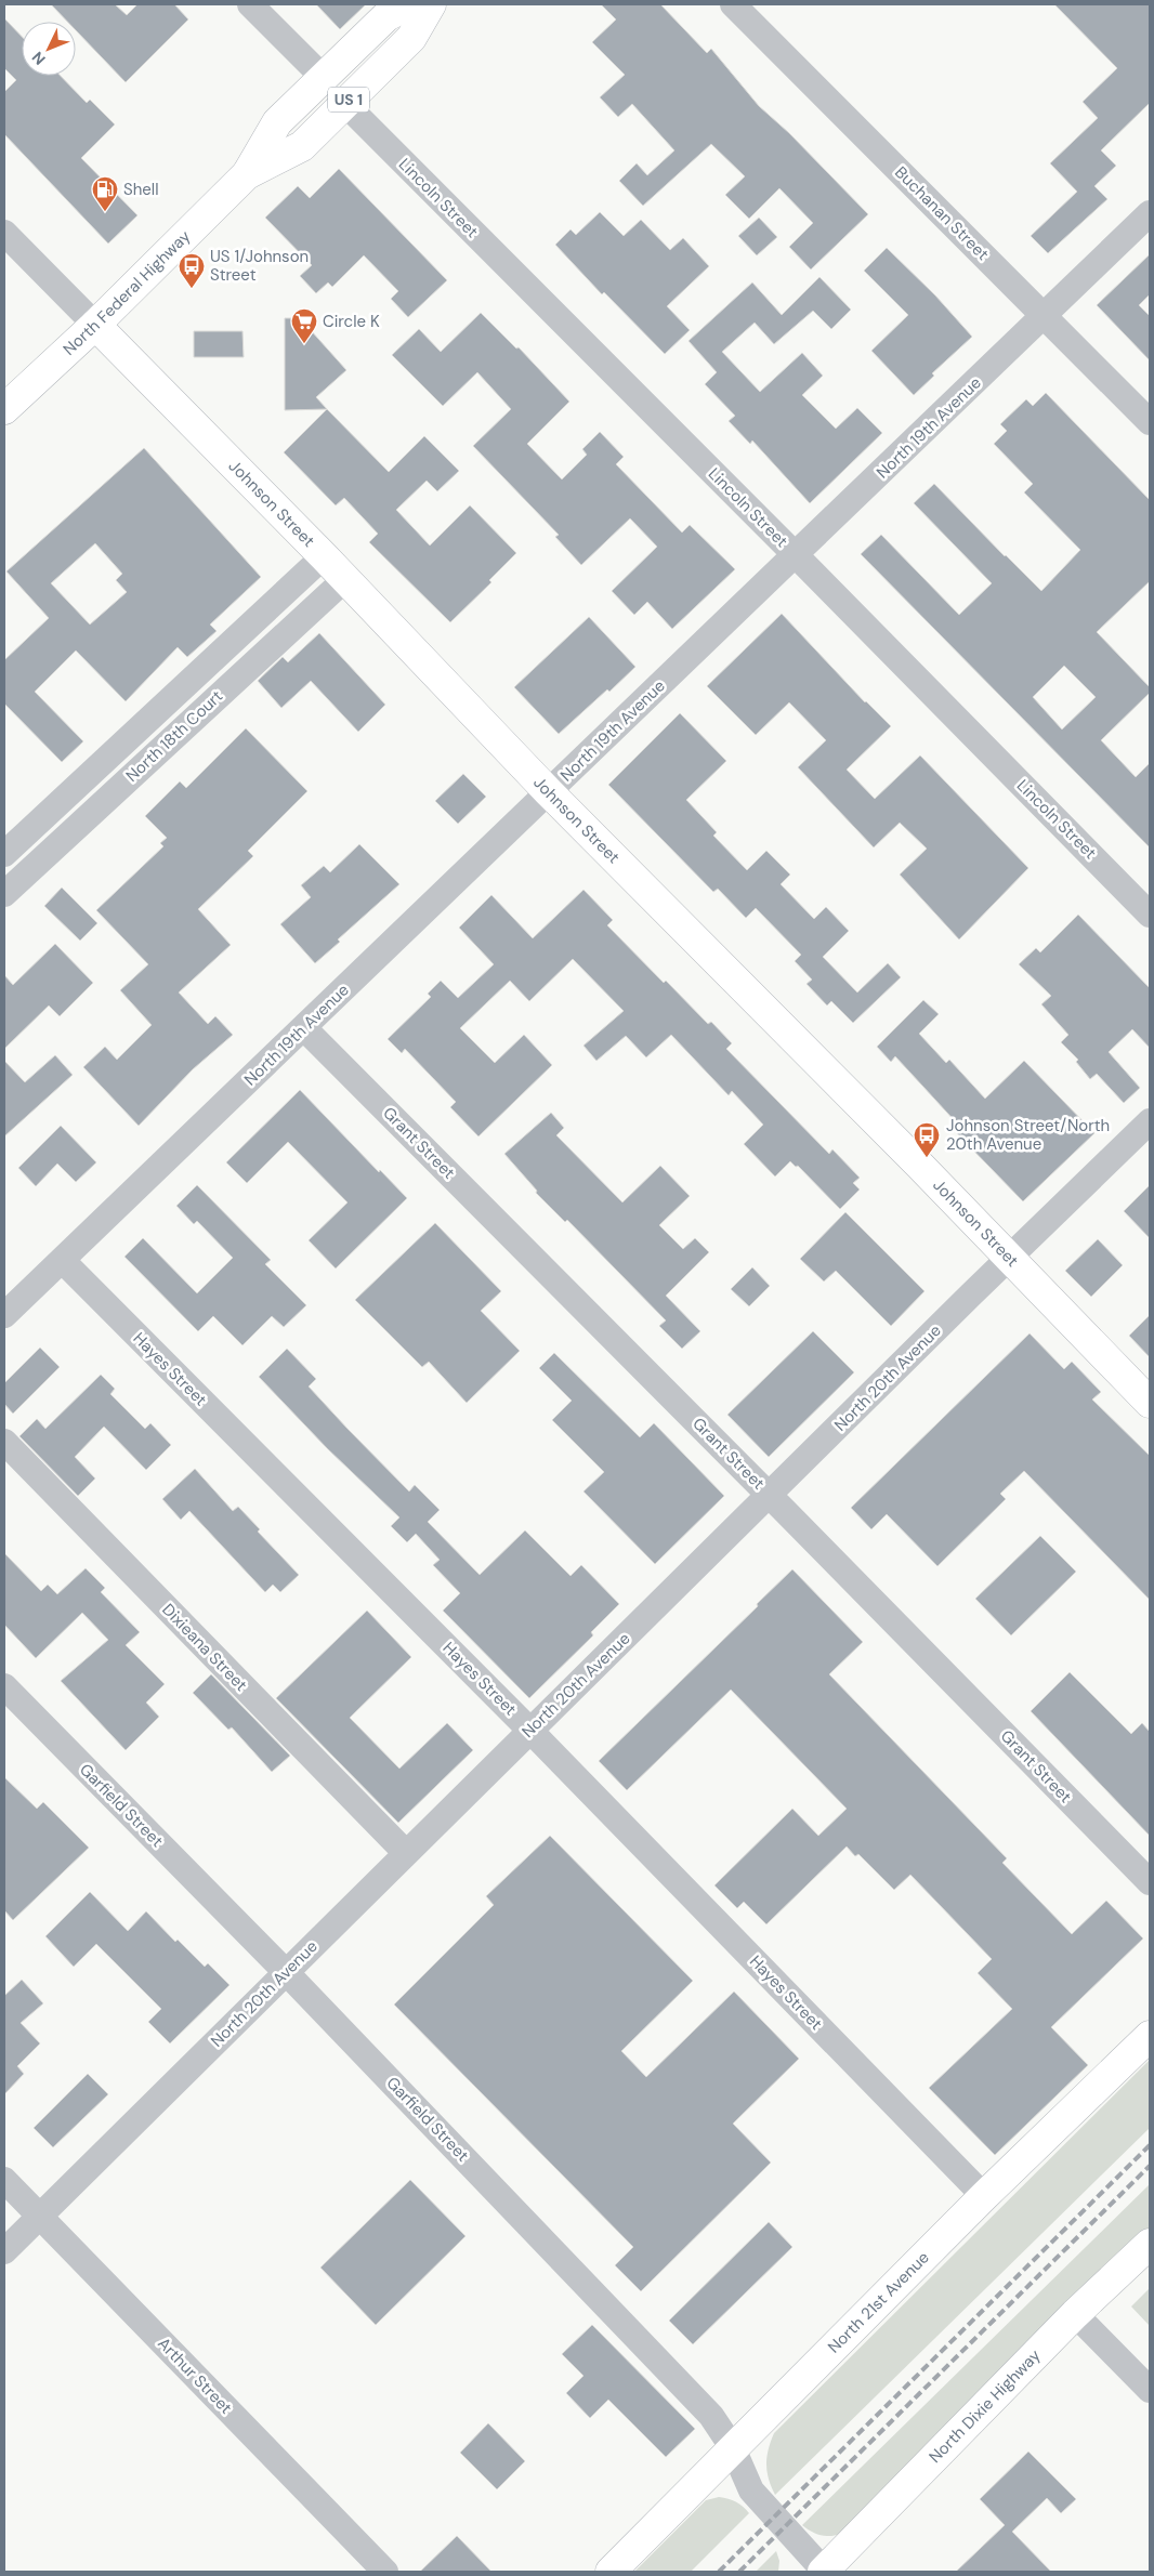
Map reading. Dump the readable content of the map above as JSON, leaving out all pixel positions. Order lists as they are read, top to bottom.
{
  "streets": {
    "main road": [
      "US 1",
      "North Federal Highway",
      "Johnson Street",
      "North 21st Avenue",
      "North Dixie Highway"
    ],
    "street": [
      "Lincoln Street",
      "Buchanan Street",
      "North 19th Avenue",
      "North 18th Court",
      "Grant Street",
      "Hayes Street",
      "North 20th Avenue",
      "Dixieana Street",
      "Garfield Street",
      "Arthur Street"
    ]
  },
  "crossings": [
    ["Lincoln Street", "North Federal Highway"],
    ["Lincoln Street", "North 19th Avenue"],
    ["Buchanan Street", "North 19th Avenue"],
    ["North Federal Highway", "Johnson Street"],
    ["North 19th Avenue", "Johnson Street"],
    ["North 19th Avenue", "Grant Street"],
    ["North 19th Avenue", "Hayes Street"],
    ["Johnson Street", "North 18th Court"],
    ["Johnson Street", "North 20th Avenue"],
    ["Grant Street", "North 20th Avenue"],
    ["Hayes Street", "North 20th Avenue"],
    ["Hayes Street", "North 21st Avenue"],
    ["North 20th Avenue", "Dixieana Street"],
    ["North 20th Avenue", "Garfield Street"],
    ["North 20th Avenue", "Arthur Street"],
    ["Garfield Street", "North 21st Avenue"],
    ["Garfield Street", "North Dixie Highway"]
  ],
  "places": {
    "fuel station": ["Shell"],
    "bus stop": ["US 1/Johnson Street", "Johnson Street/North 20th Avenue"],
    "supermarket": ["Circle K"]
  },
  "north": "bottom left"
}
